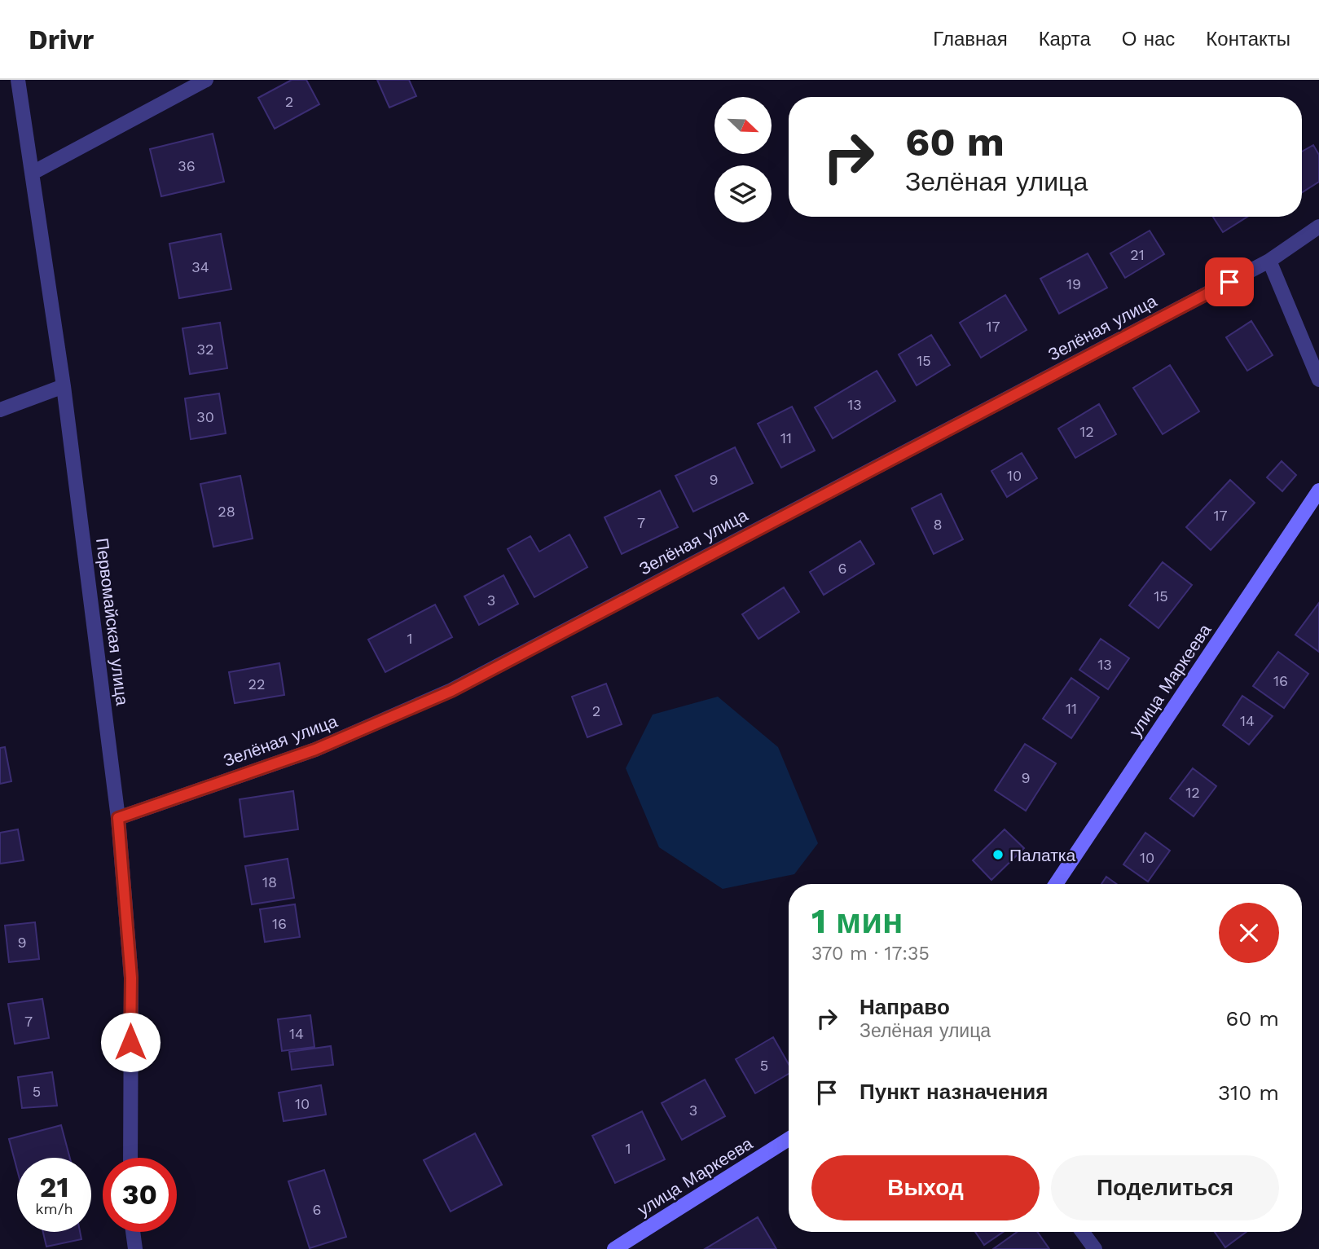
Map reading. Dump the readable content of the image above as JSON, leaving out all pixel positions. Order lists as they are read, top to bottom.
{
  "streets": {
    "street": ["Зелёная улица", "Первомайская улица", "улица Маркеева"]
  },
  "crossings": [
    ["Зелёная улица", "Первомайская улица"]
  ],
  "places": ["Палатка"],
  "house_numbers": [
    "2",
    "36",
    "21",
    "34",
    "19",
    "17",
    "32",
    "15",
    "13",
    "30",
    "12",
    "11",
    "10",
    "9",
    "28",
    "17",
    "7",
    "8",
    "6",
    "15",
    "3",
    "1",
    "13",
    "16",
    "22",
    "11",
    "2",
    "14",
    "9",
    "12",
    "10",
    "18",
    "16",
    "9",
    "7",
    "14",
    "5",
    "5",
    "10",
    "3",
    "1",
    "6"
  ],
  "north": "bottom right",
  "page": {
    "header": "Drivr",
    "nav": [
      "Главная",
      "Карта",
      "О нас",
      "Контакты"
    ],
    "turn": ["60 m", "Зелёная улица"],
    "heading": ["1 мин", "370 m · 17:35"],
    "list": [
      {
        "name": "Направо",
        "note": "Зелёная улица",
        "value": "60 m"
      },
      {
        "name": "Пункт назначения",
        "value": "310 m"
      }
    ],
    "buttons": ["Выход", "Поделиться"],
    "speed": "21 km/h",
    "limit": "30"
  }
}
